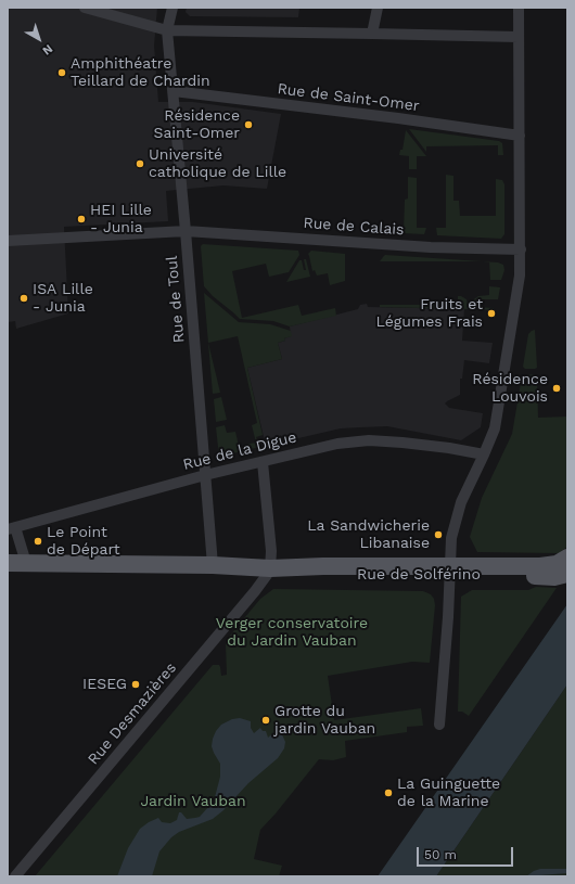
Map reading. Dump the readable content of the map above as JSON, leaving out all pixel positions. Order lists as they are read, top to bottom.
{
  "streets": {
    "main road": ["Rue de Solférino"],
    "street": [
      "Rue de Saint-Omer",
      "Rue de Calais",
      "Rue de Toul",
      "Rue de la Digue",
      "Rue Desmazières"
    ]
  },
  "crossings": [
    ["Rue de Saint-Omer", "Rue de Toul"],
    ["Rue de Calais", "Rue de Toul"],
    ["Rue de Toul", "Rue de la Digue"],
    ["Rue de Toul", "Rue de Solférino"],
    ["Rue de Solférino", "Rue Desmazières"]
  ],
  "parks": ["Verger conservatoire du Jardin Vauban", "Jardin Vauban"],
  "places": [
    "Amphithéatre Teillard de Chardin",
    "Résidence Saint-Omer",
    "Université catholique de Lille",
    "HEI Lille - Junia",
    "ISA Lille - Junia",
    "Fruits et Légumes Frais",
    "Résidence Louvois",
    "La Sandwicherie Libanaise",
    "Le Point de Départ",
    "IESEG",
    "Grotte du jardin Vauban",
    "La Guinguette de la Marine"
  ],
  "scale_bar": "50 m",
  "north": "bottom right"
}
